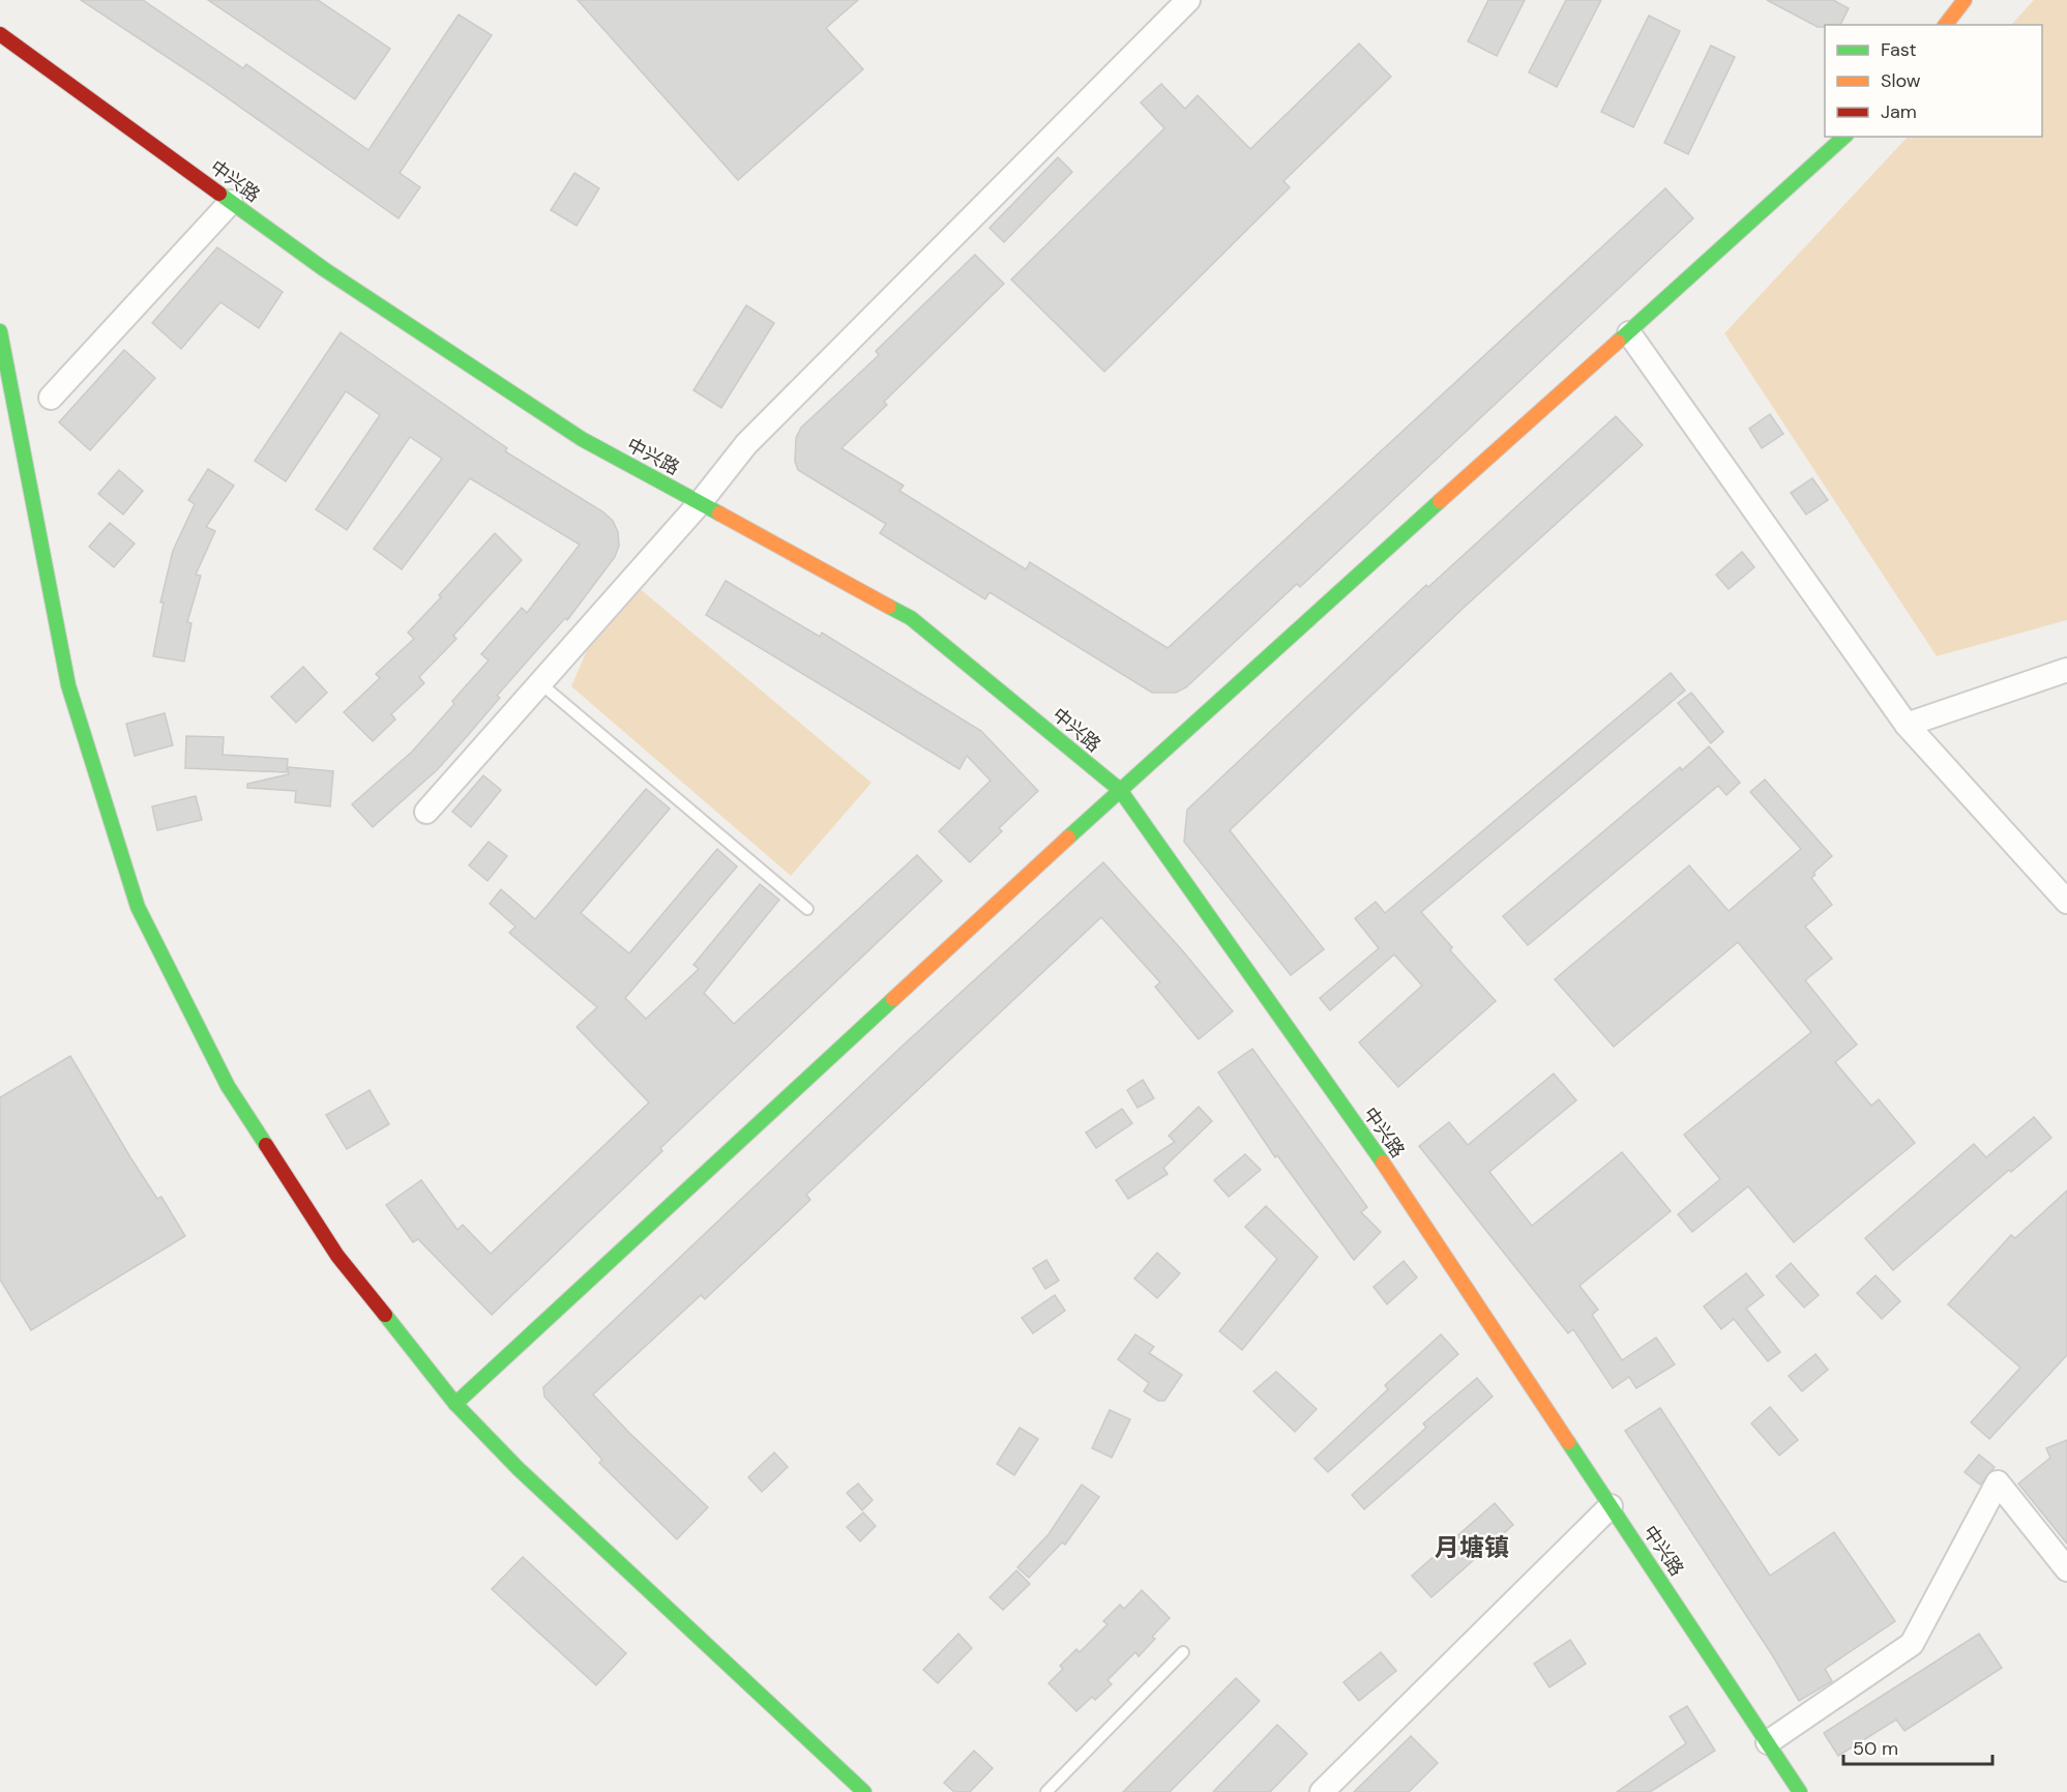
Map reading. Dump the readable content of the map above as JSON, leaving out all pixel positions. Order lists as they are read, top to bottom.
{
  "streets": {
    "main road": ["中兴路"]
  },
  "districts": ["月塘镇"],
  "legend": ["Fast", "Slow", "Jam"],
  "scale_bar": "50 m"
}
